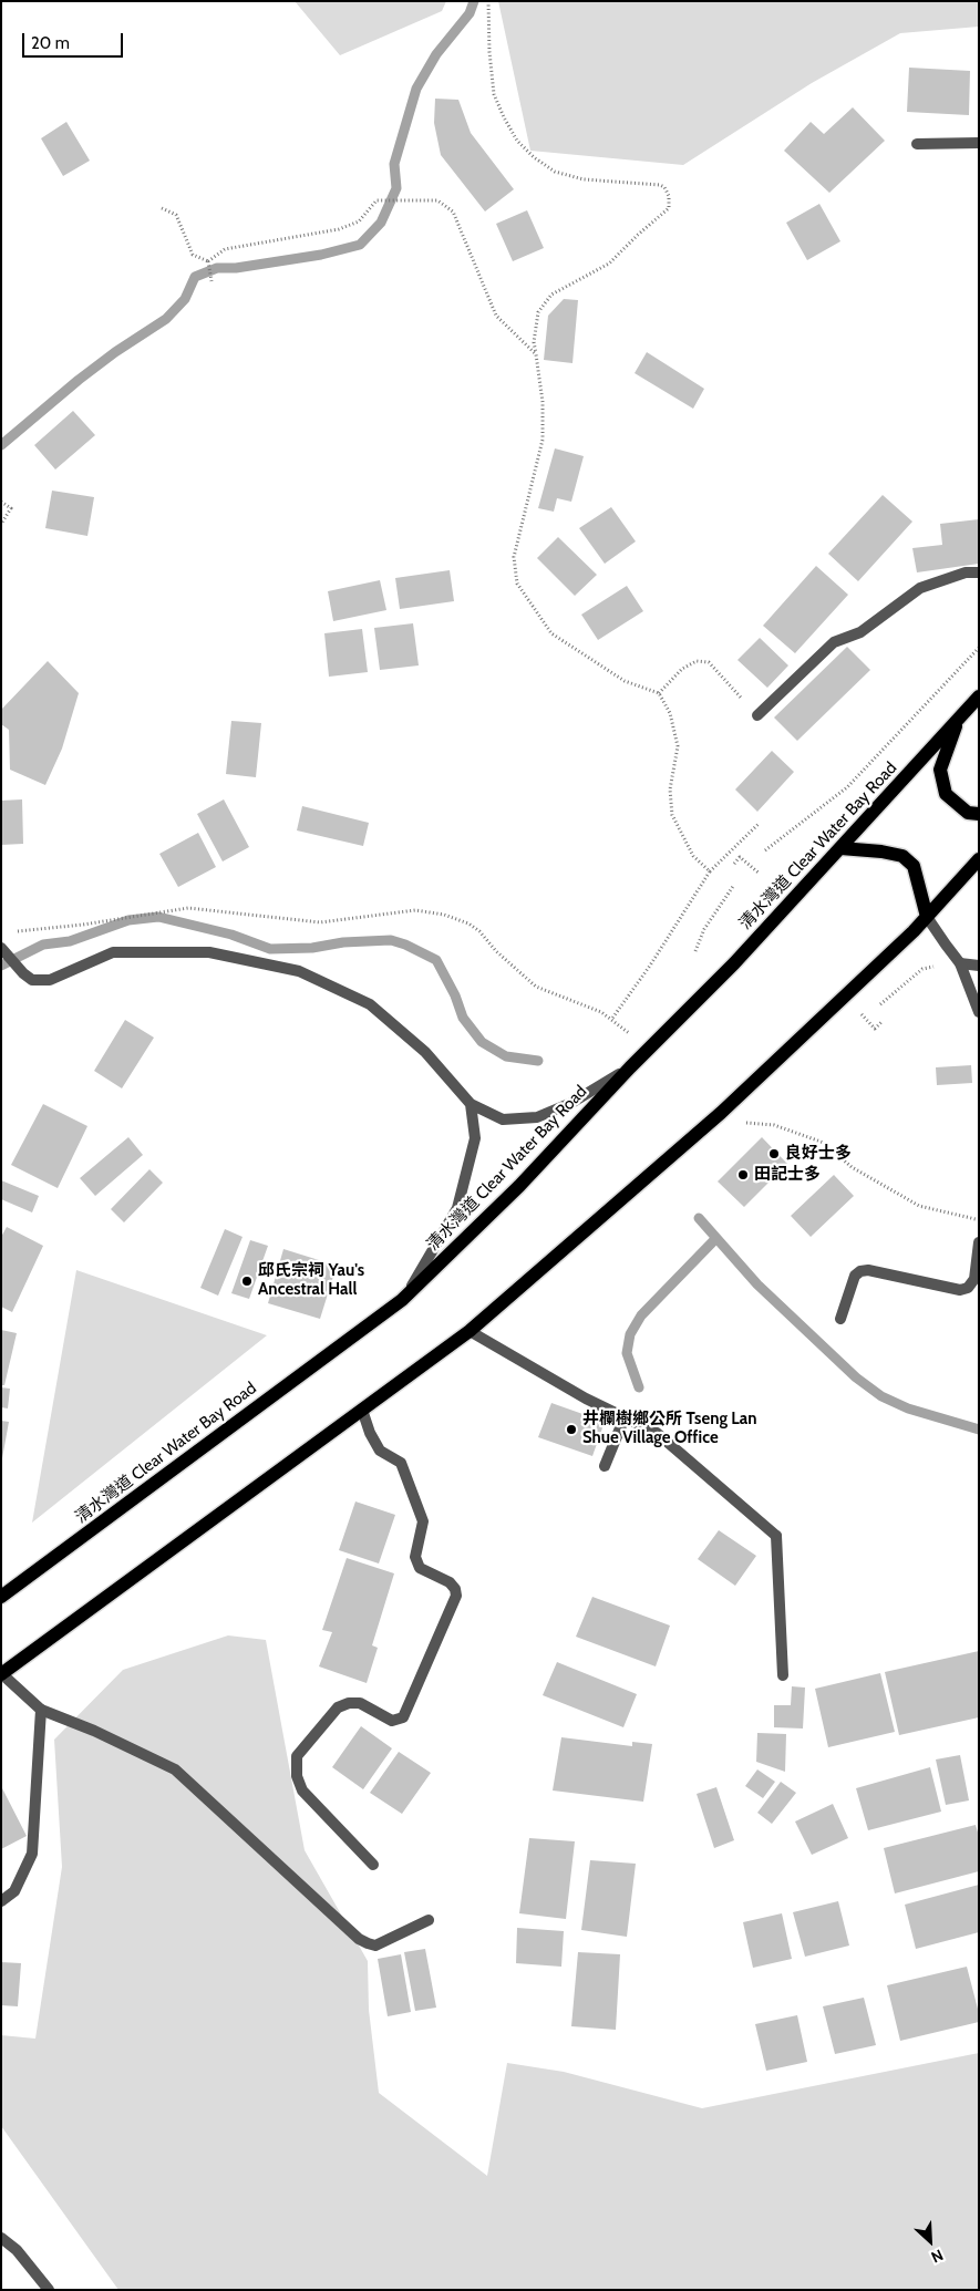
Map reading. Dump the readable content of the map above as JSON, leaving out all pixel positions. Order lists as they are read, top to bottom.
{
  "streets": {
    "main road": ["清水灣道 Clear Water Bay Road"]
  },
  "places": [
    "良好士多",
    "田記士多",
    "邱氏宗祠 Yau's Ancestral Hall",
    "井欄樹鄉公所 Tseng Lan Shue Village Office"
  ],
  "scale_bar": "20 m",
  "north": "bottom right"
}
